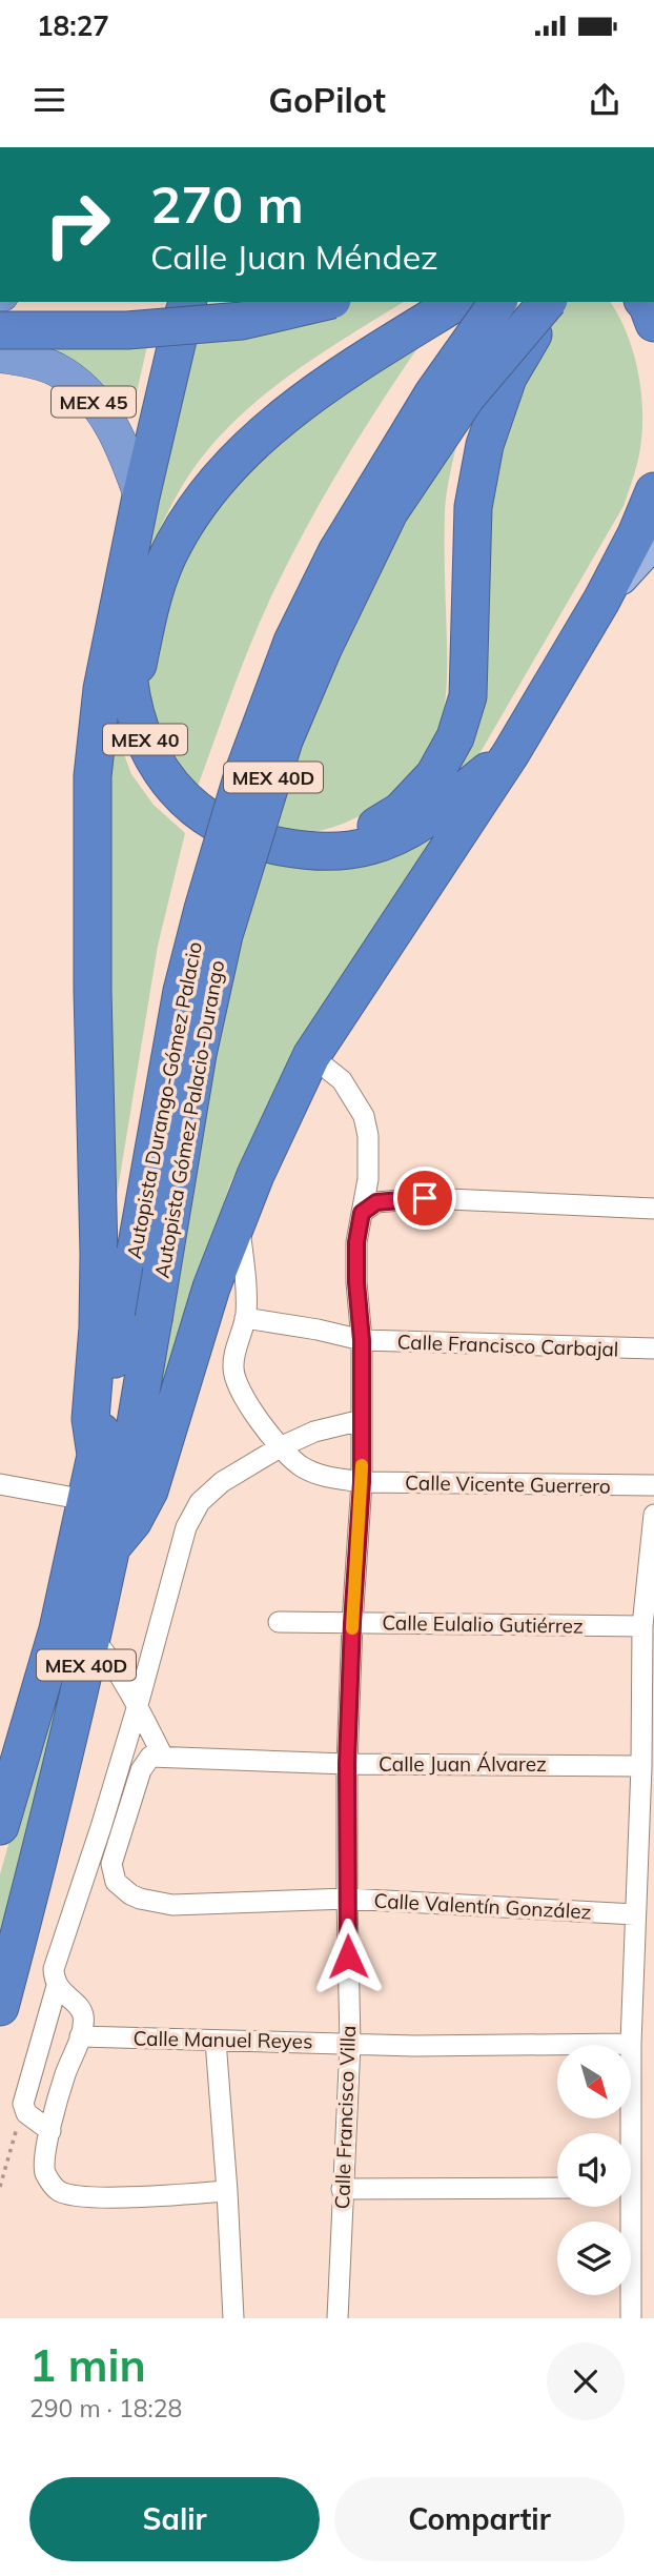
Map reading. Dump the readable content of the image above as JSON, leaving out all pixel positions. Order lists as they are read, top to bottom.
{
  "streets": {
    "highway": [
      "MEX 45",
      "MEX 40",
      "MEX 40D",
      "Autopista Durango-Gómez Palacio",
      "Autopista Gómez Palacio-Durango"
    ],
    "street": [
      "Calle Francisco Carbajal",
      "Calle Vicente Guerrero",
      "Calle Eulalio Gutiérrez",
      "Calle Juan Álvarez",
      "Calle Valentín González",
      "Calle Manuel Reyes",
      "Calle Francisco Villa"
    ]
  },
  "crossings": [
    ["MEX 45", "MEX 40"],
    ["Calle Francisco Carbajal", "Calle Vicente Guerrero"],
    ["Calle Francisco Carbajal", "Calle Francisco Villa"],
    ["Calle Vicente Guerrero", "Calle Francisco Villa"],
    ["Calle Eulalio Gutiérrez", "Calle Francisco Villa"],
    ["Calle Juan Álvarez", "Calle Francisco Villa"],
    ["Calle Valentín González", "Calle Francisco Villa"],
    ["Calle Manuel Reyes", "Calle Francisco Villa"]
  ],
  "north": "bottom right",
  "page": {
    "status": "18:27",
    "header": "GoPilot",
    "turn": ["270 m", "Calle Juan Méndez"],
    "heading": ["1 min", "290 m · 18:28"],
    "buttons": ["Salir", "Compartir"]
  }
}
